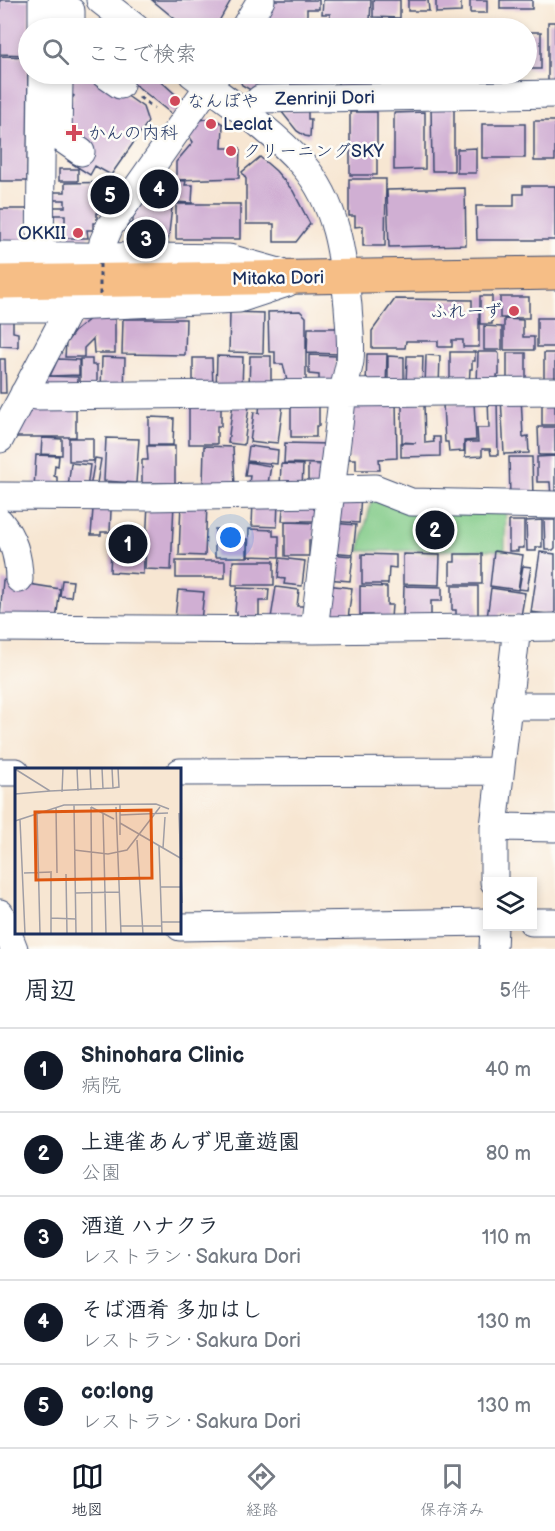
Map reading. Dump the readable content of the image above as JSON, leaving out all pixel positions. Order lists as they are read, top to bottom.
{
  "streets": {
    "main road": ["Mitaka Dori"],
    "street": ["Zenrinji Dori"]
  },
  "places": {
    "other": [
      "なんぼや",
      "Leclat",
      "クリーニングSKY",
      "OKKII",
      "ふれーず"
    ],
    "health": ["かんの内科"]
  },
  "page": {
    "search": "ここで検索",
    "pins": [
      "4",
      "5",
      "3",
      "2",
      "1"
    ],
    "heading": ["周辺", "5件"],
    "list": [
      {
        "mark": "1",
        "name": "Shinohara Clinic",
        "note": "病院",
        "value": "40 m"
      },
      {
        "mark": "2",
        "name": "上連雀あんず児童遊園",
        "note": "公園",
        "value": "80 m"
      },
      {
        "mark": "3",
        "name": "酒道 ハナクラ",
        "note": "レストラン · Sakura Dori",
        "value": "110 m"
      },
      {
        "mark": "4",
        "name": "そば酒肴 多加はし",
        "note": "レストラン · Sakura Dori",
        "value": "130 m"
      },
      {
        "mark": "5",
        "name": "co:long",
        "note": "レストラン · Sakura Dori",
        "value": "130 m"
      }
    ],
    "nav": ["地図", "経路", "保存済み"]
  }
}
